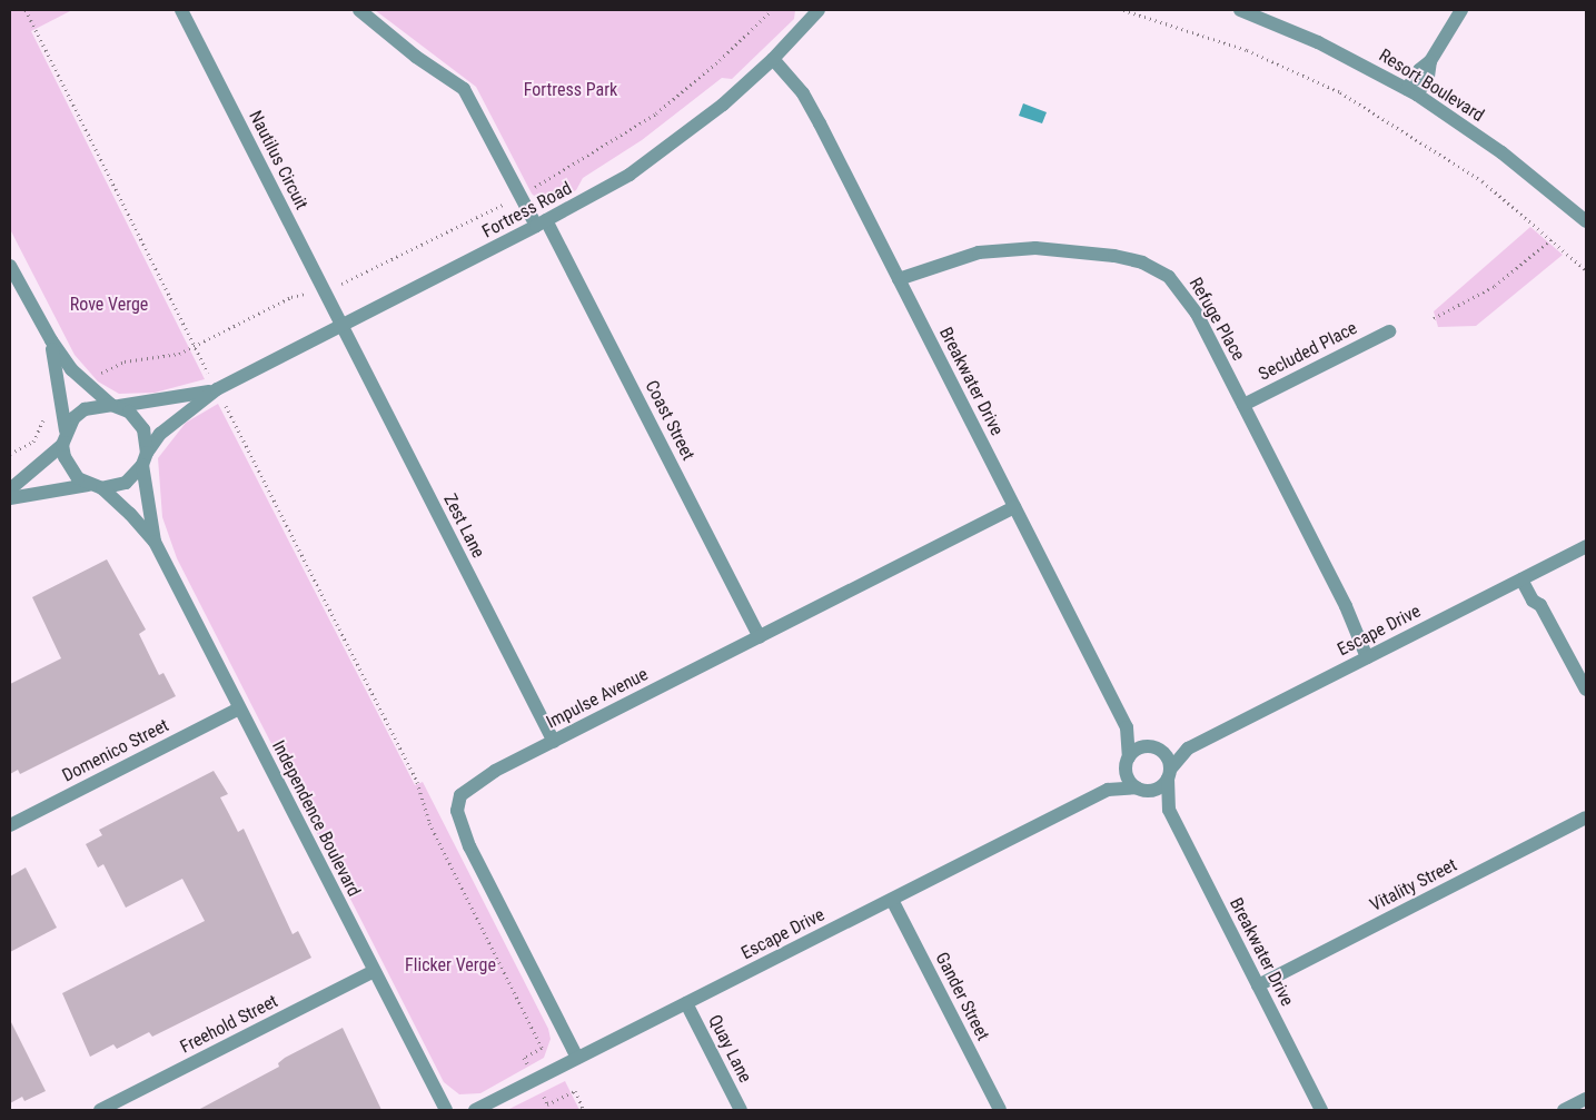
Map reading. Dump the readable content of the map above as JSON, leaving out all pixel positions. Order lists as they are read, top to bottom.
{
  "streets": {
    "street": [
      "Resort Boulevard",
      "Nautilus Circuit",
      "Fortress Road",
      "Refuge Place",
      "Secluded Place",
      "Breakwater Drive",
      "Coast Street",
      "Zest Lane",
      "Escape Drive",
      "Impulse Avenue",
      "Domenico Street",
      "Independence Boulevard",
      "Vitality Street",
      "Gander Street",
      "Freehold Street",
      "Quay Lane"
    ]
  },
  "crossings": [
    ["Nautilus Circuit", "Fortress Road"],
    ["Nautilus Circuit", "Zest Lane"],
    ["Fortress Road", "Breakwater Drive"],
    ["Fortress Road", "Coast Street"],
    ["Fortress Road", "Zest Lane"],
    ["Fortress Road", "Independence Boulevard"],
    ["Refuge Place", "Secluded Place"],
    ["Refuge Place", "Breakwater Drive"],
    ["Refuge Place", "Escape Drive"],
    ["Breakwater Drive", "Escape Drive"],
    ["Breakwater Drive", "Impulse Avenue"],
    ["Breakwater Drive", "Vitality Street"],
    ["Coast Street", "Impulse Avenue"],
    ["Zest Lane", "Impulse Avenue"],
    ["Escape Drive", "Impulse Avenue"],
    ["Escape Drive", "Gander Street"],
    ["Escape Drive", "Quay Lane"],
    ["Domenico Street", "Independence Boulevard"],
    ["Independence Boulevard", "Freehold Street"]
  ],
  "parks": ["Fortress Park", "Rove Verge", "Flicker Verge"]
}
